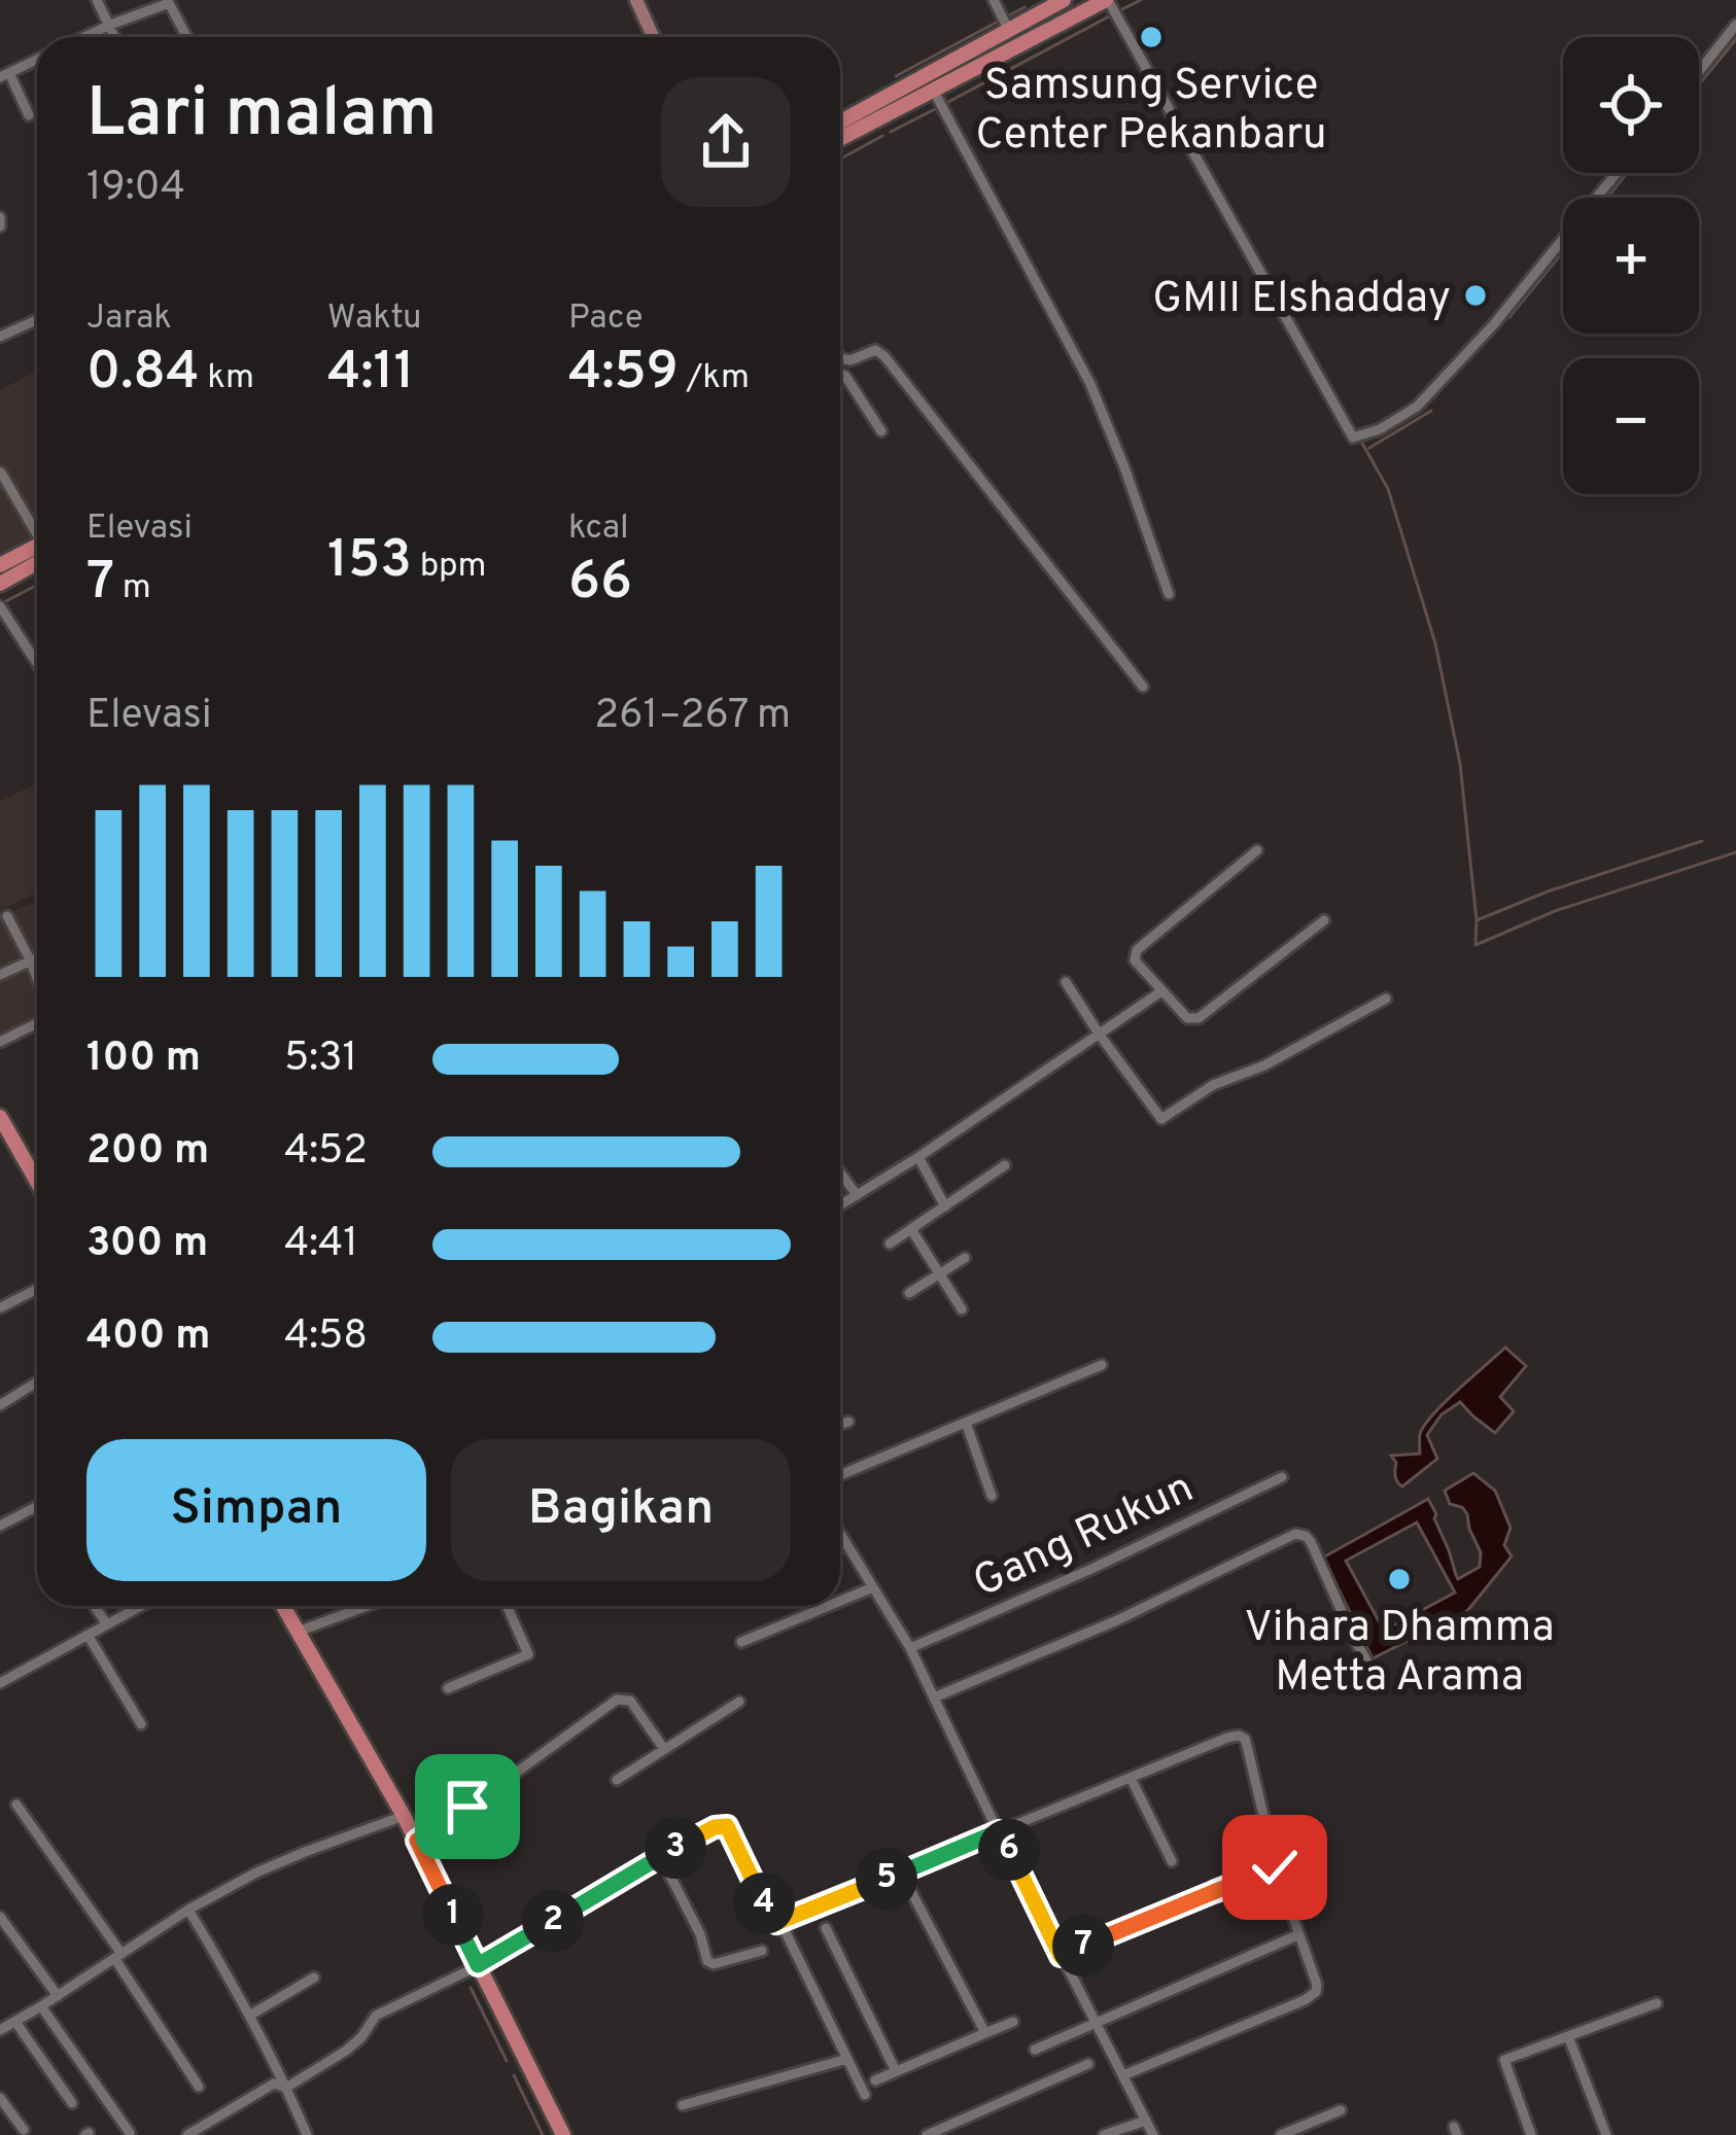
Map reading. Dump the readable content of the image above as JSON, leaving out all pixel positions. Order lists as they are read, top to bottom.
{
  "streets": {
    "street": ["Gang Rukun"]
  },
  "places": ["Samsung Service Center Pekanbaru", "GMII Elshadday", "Vihara Dhamma Metta Arama"],
  "page": {
    "map_buttons": ["+", "−"],
    "heading": ["Lari malam", "19:04"],
    "stats": [
      ["Jarak", "0.84 km"],
      ["Waktu", "4:11"],
      ["Pace", "4:59 /km"],
      ["Elevasi", "7 m"],
      ["153 bpm"],
      ["kcal", "66"]
    ],
    "chart": ["Elevasi", "261–267 m"],
    "list": [
      {
        "name": "100 m",
        "note": "5:31"
      },
      {
        "name": "200 m",
        "note": "4:52"
      },
      {
        "name": "300 m",
        "note": "4:41"
      },
      {
        "name": "400 m",
        "note": "4:58"
      }
    ],
    "buttons": ["Simpan", "Bagikan"],
    "pins": [
      "3",
      "6",
      "5",
      "4",
      "1",
      "2",
      "7"
    ]
  }
}
